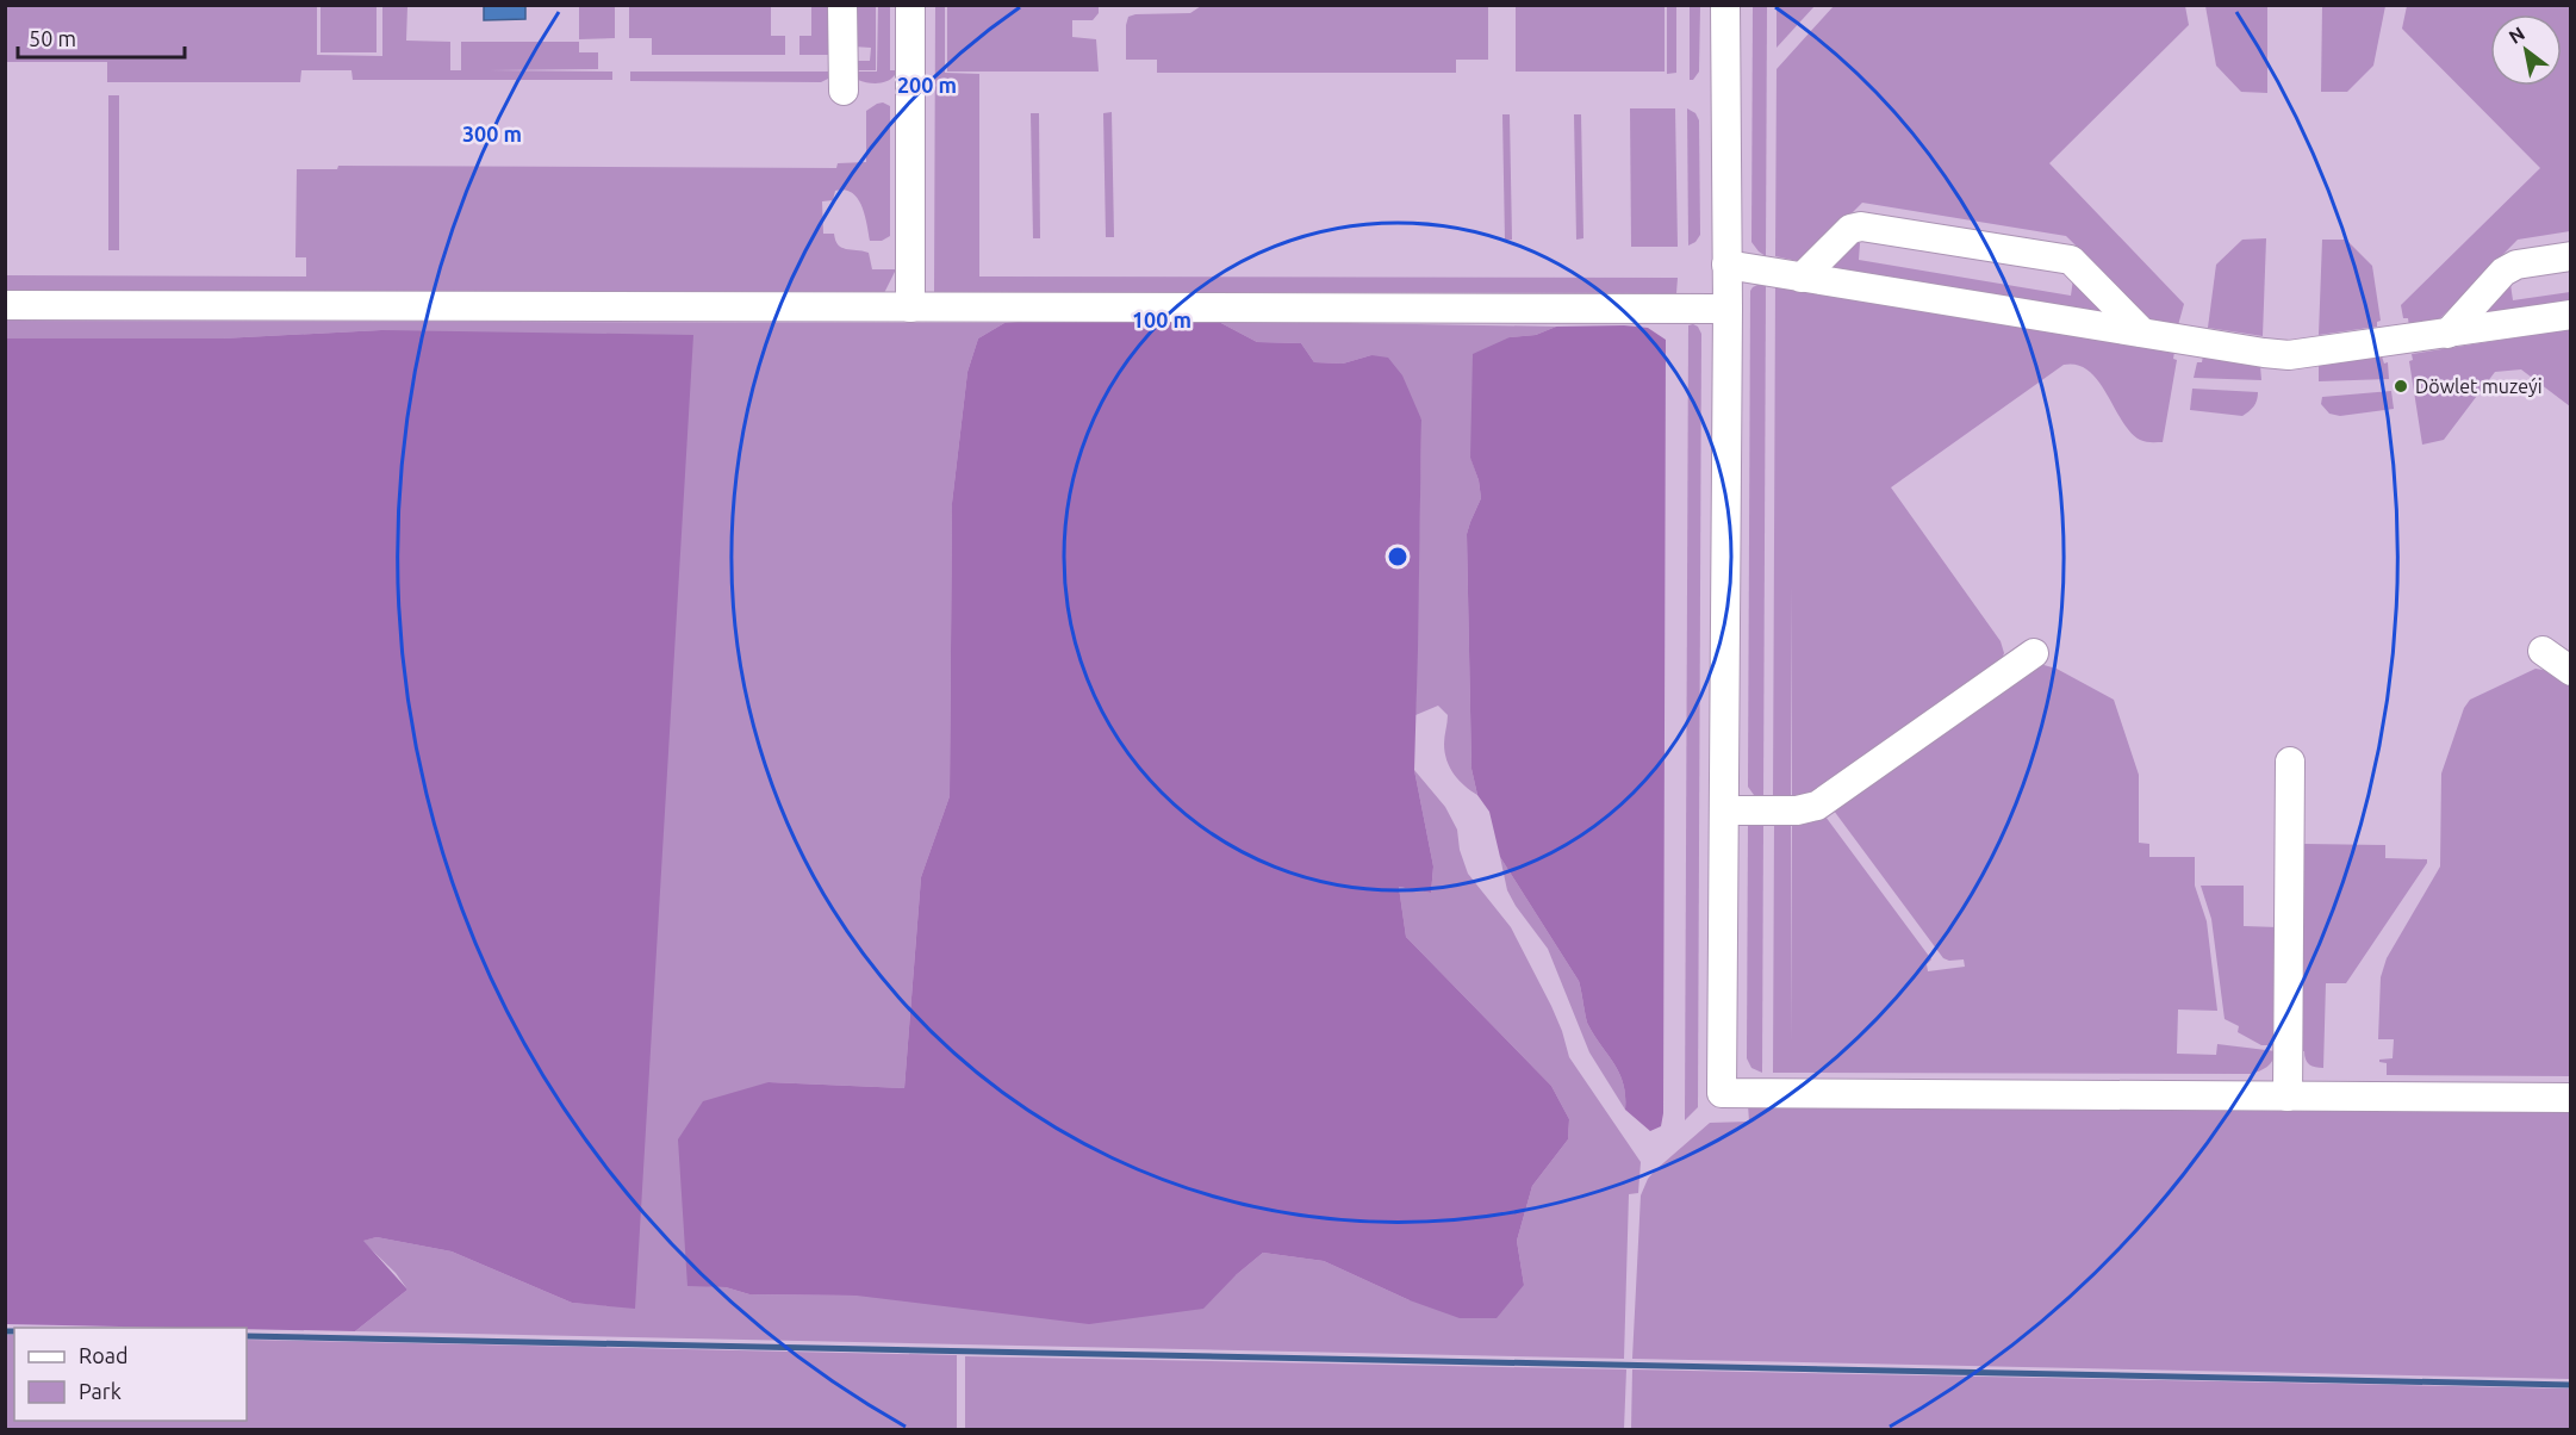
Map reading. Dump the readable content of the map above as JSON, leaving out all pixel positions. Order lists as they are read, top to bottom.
{
  "places": ["Döwlet muzeýi"],
  "legend": ["Road", "Park"],
  "scale_bar": "50 m",
  "north": "top left",
  "rings": ["200 m", "300 m", "100 m"]
}
